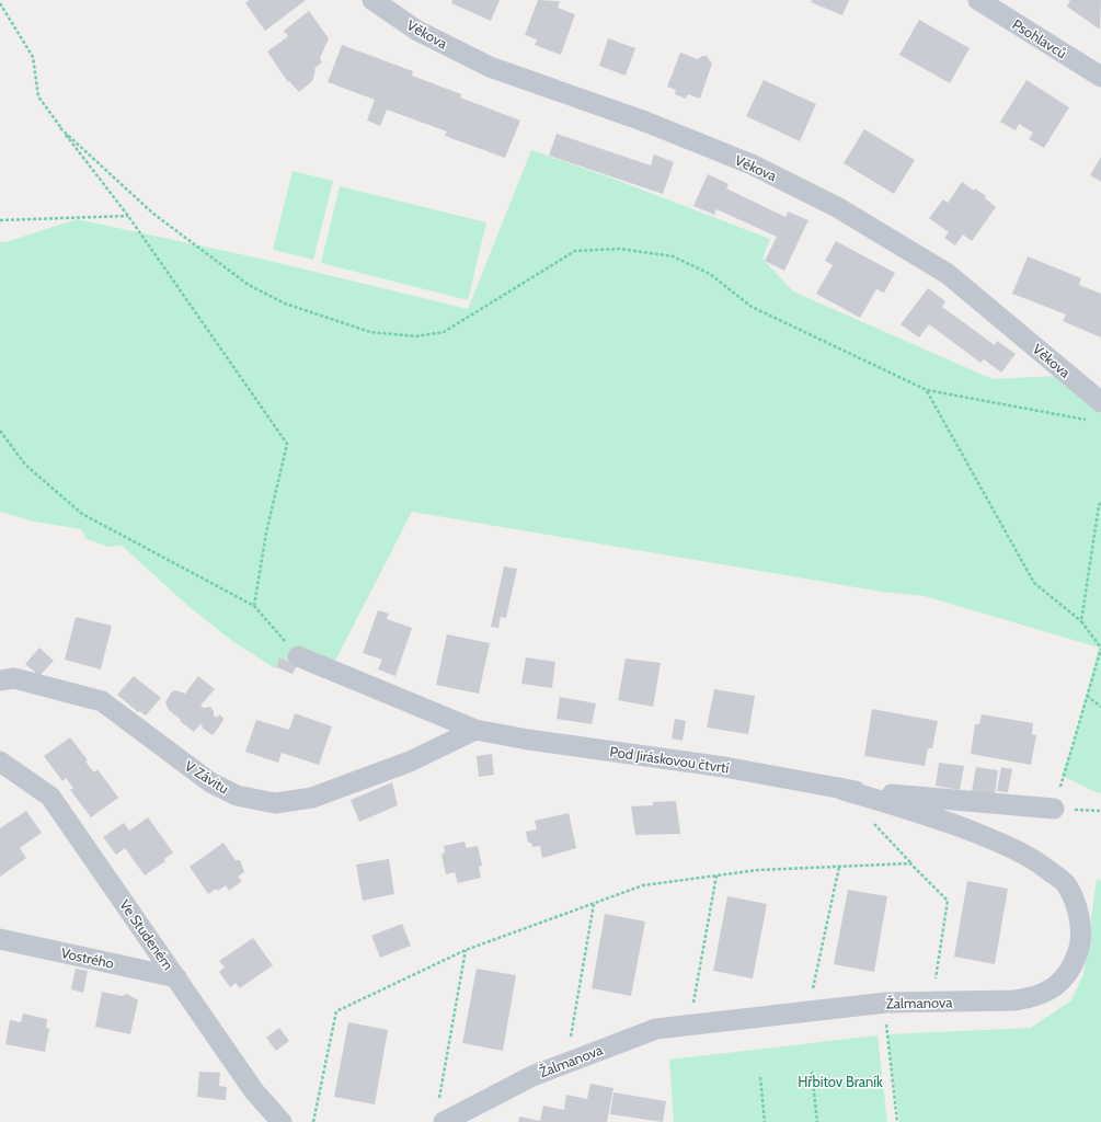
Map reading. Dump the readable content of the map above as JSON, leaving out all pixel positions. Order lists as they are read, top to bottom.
{
  "streets": {
    "street": [
      "Věkova",
      "Psohlavců",
      "Pod Jiráskovou čtvrtí",
      "V Závitu",
      "Ve Studeném",
      "Vostrého",
      "Žalmanova"
    ]
  },
  "crossings": [
    ["Pod Jiráskovou čtvrtí", "V Závitu"],
    ["Pod Jiráskovou čtvrtí", "Žalmanova"],
    ["Ve Studeném", "Vostrého"]
  ],
  "parks": ["Hřbitov Braník"]
}
